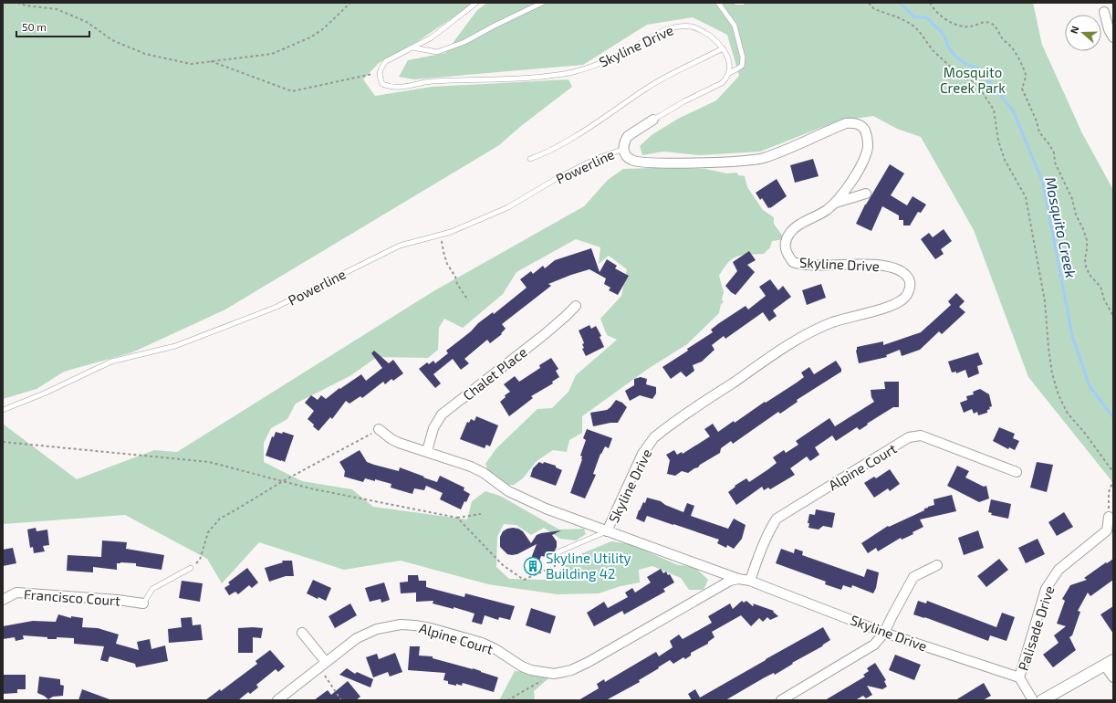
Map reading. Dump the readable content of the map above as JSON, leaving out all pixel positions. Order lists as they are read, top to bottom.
{
  "streets": {
    "street": [
      "Skyline Drive",
      "Chalet Place",
      "Alpine Court",
      "Francisco Court",
      "Palisade Drive"
    ],
    "lane": ["Powerline"]
  },
  "crossings": [
    ["Skyline Drive", "Powerline"],
    ["Skyline Drive", "Alpine Court"],
    ["Skyline Drive", "Palisade Drive"]
  ],
  "water": ["Mosquito Creek"],
  "parks": ["Mosquito Creek Park"],
  "places": {
    "building": ["Skyline Utility Building 42"]
  },
  "scale_bar": "50 m",
  "north": "left"
}
